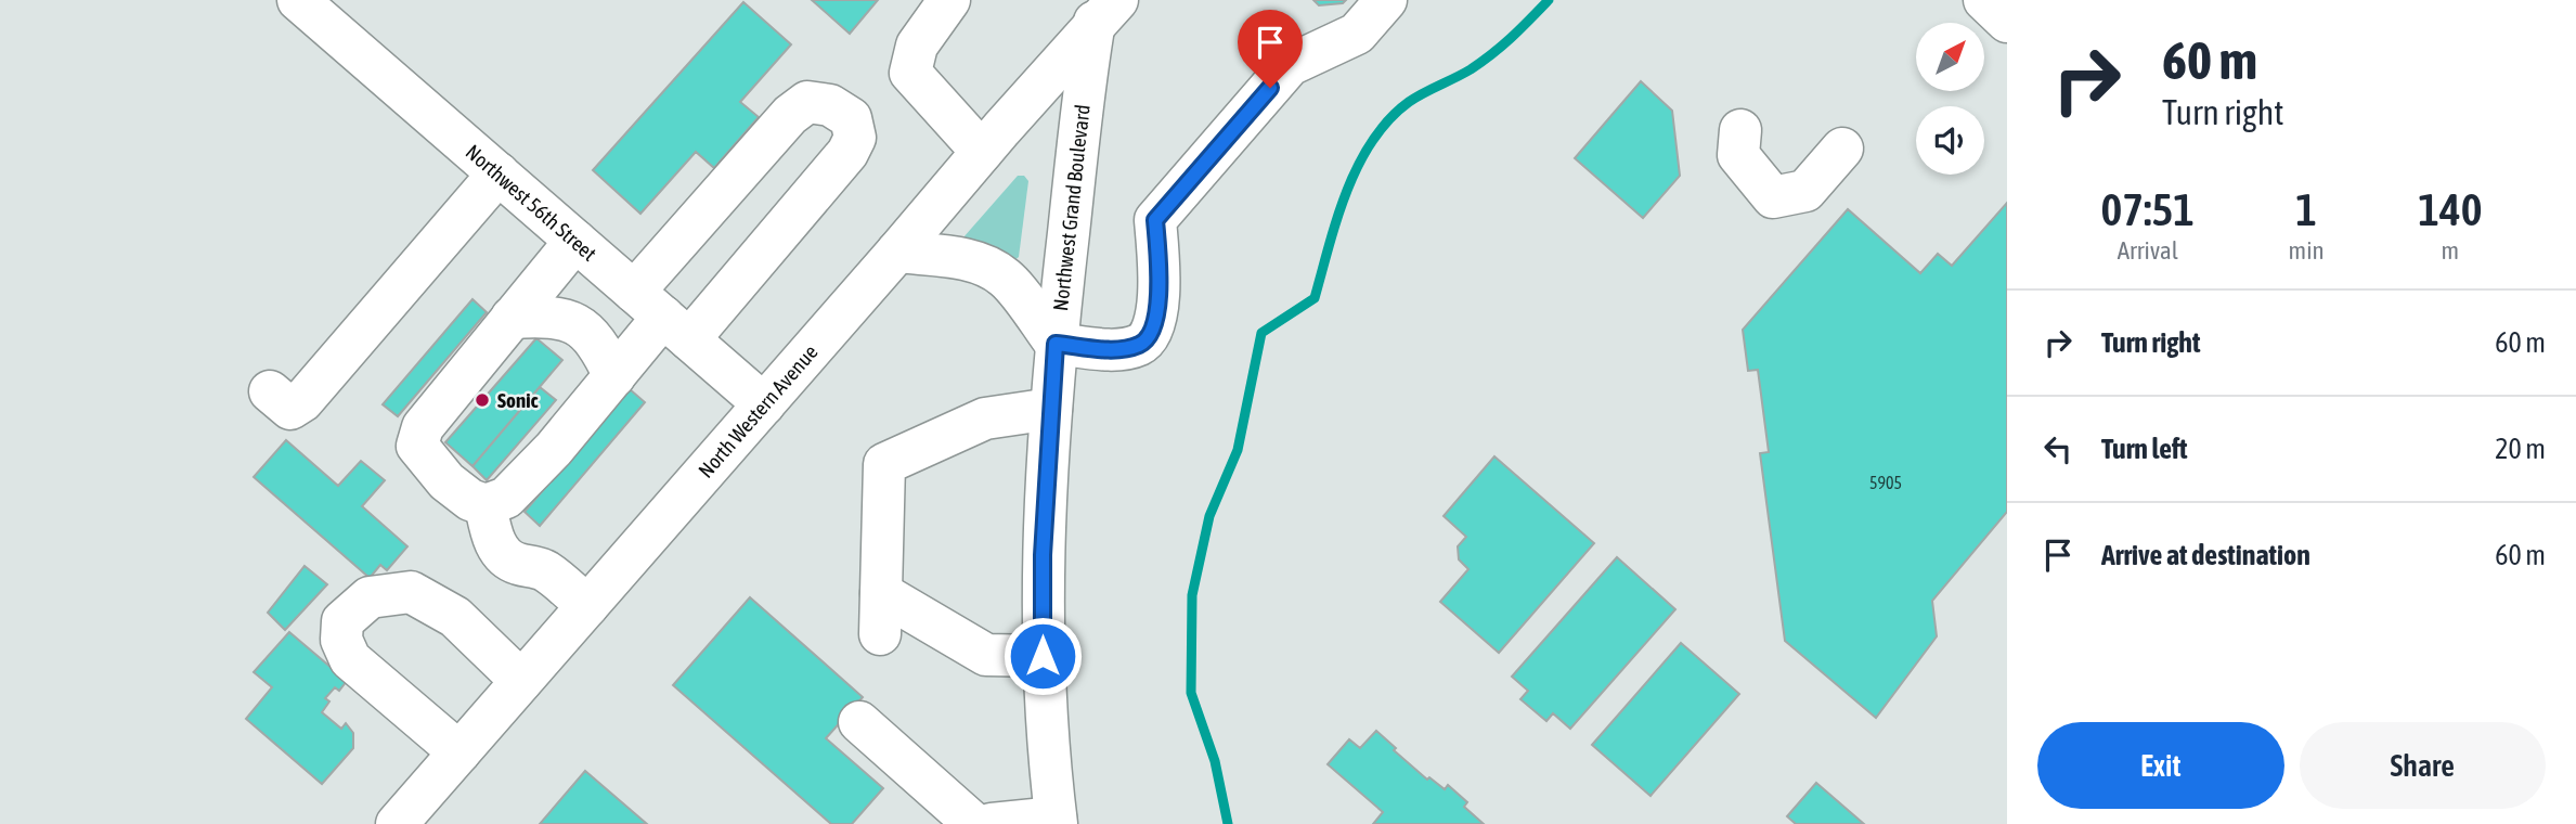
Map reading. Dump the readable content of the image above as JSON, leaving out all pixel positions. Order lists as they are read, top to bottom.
{
  "streets": {
    "main road": ["Northwest 56th Street", "Northwest Grand Boulevard", "North Western Avenue"]
  },
  "crossings": [
    ["Northwest 56th Street", "North Western Avenue"],
    ["Northwest Grand Boulevard", "North Western Avenue"]
  ],
  "places": ["Sonic"],
  "house_numbers": ["5905"],
  "north": "top right",
  "page": {
    "turn": ["60 m", "Turn right"],
    "eta": [
      "07:51",
      "Arrival",
      "1",
      "min",
      "140",
      "m"
    ],
    "list": [
      {
        "name": "Turn right",
        "value": "60 m"
      },
      {
        "name": "Turn left",
        "value": "20 m"
      },
      {
        "name": "Arrive at destination",
        "value": "60 m"
      }
    ],
    "buttons": ["Exit", "Share"]
  }
}
